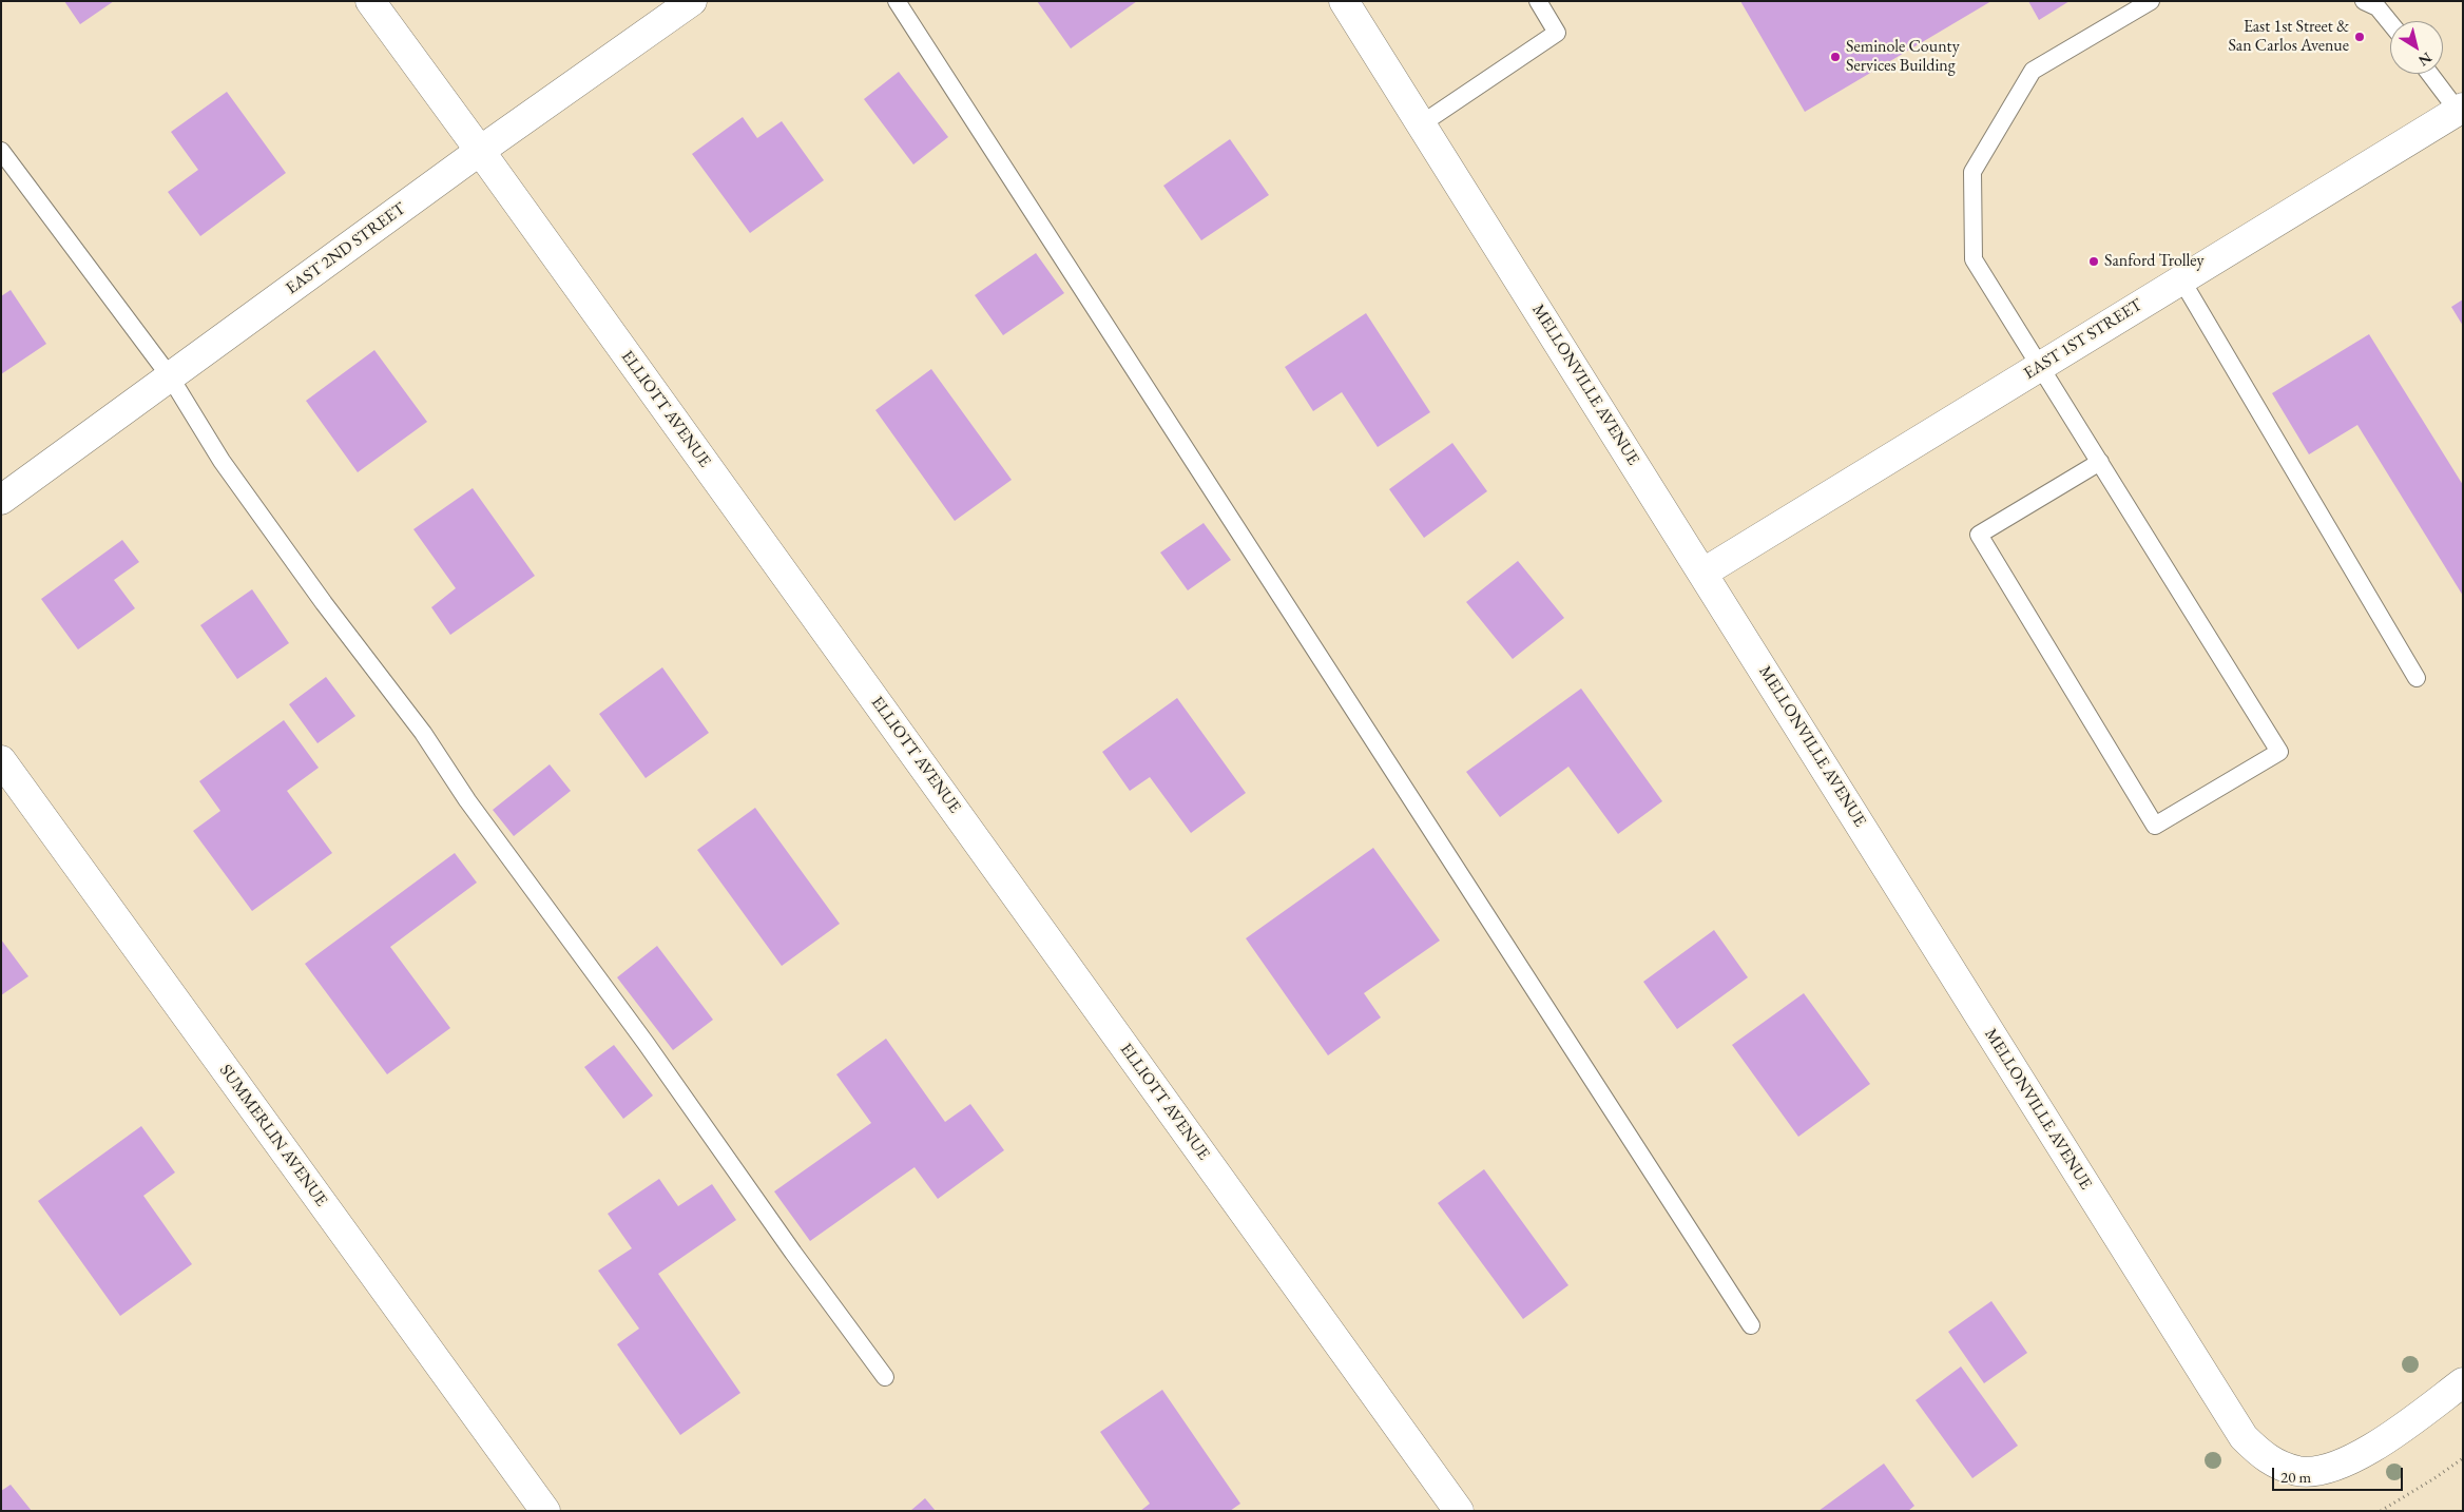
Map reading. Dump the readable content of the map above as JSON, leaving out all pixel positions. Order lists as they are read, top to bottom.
{
  "streets": {
    "street": [
      "EAST 2ND STREET",
      "EAST 1ST STREET",
      "MELLONVILLE AVENUE",
      "ELLIOTT AVENUE",
      "SUMMERLIN AVENUE"
    ]
  },
  "crossings": [
    ["EAST 2ND STREET", "ELLIOTT AVENUE"],
    ["EAST 1ST STREET", "MELLONVILLE AVENUE"]
  ],
  "places": ["East 1st Street & San Carlos Avenue", "Seminole County Services Building", "Sanford Trolley"],
  "scale_bar": "20 m",
  "north": "bottom right"
}
